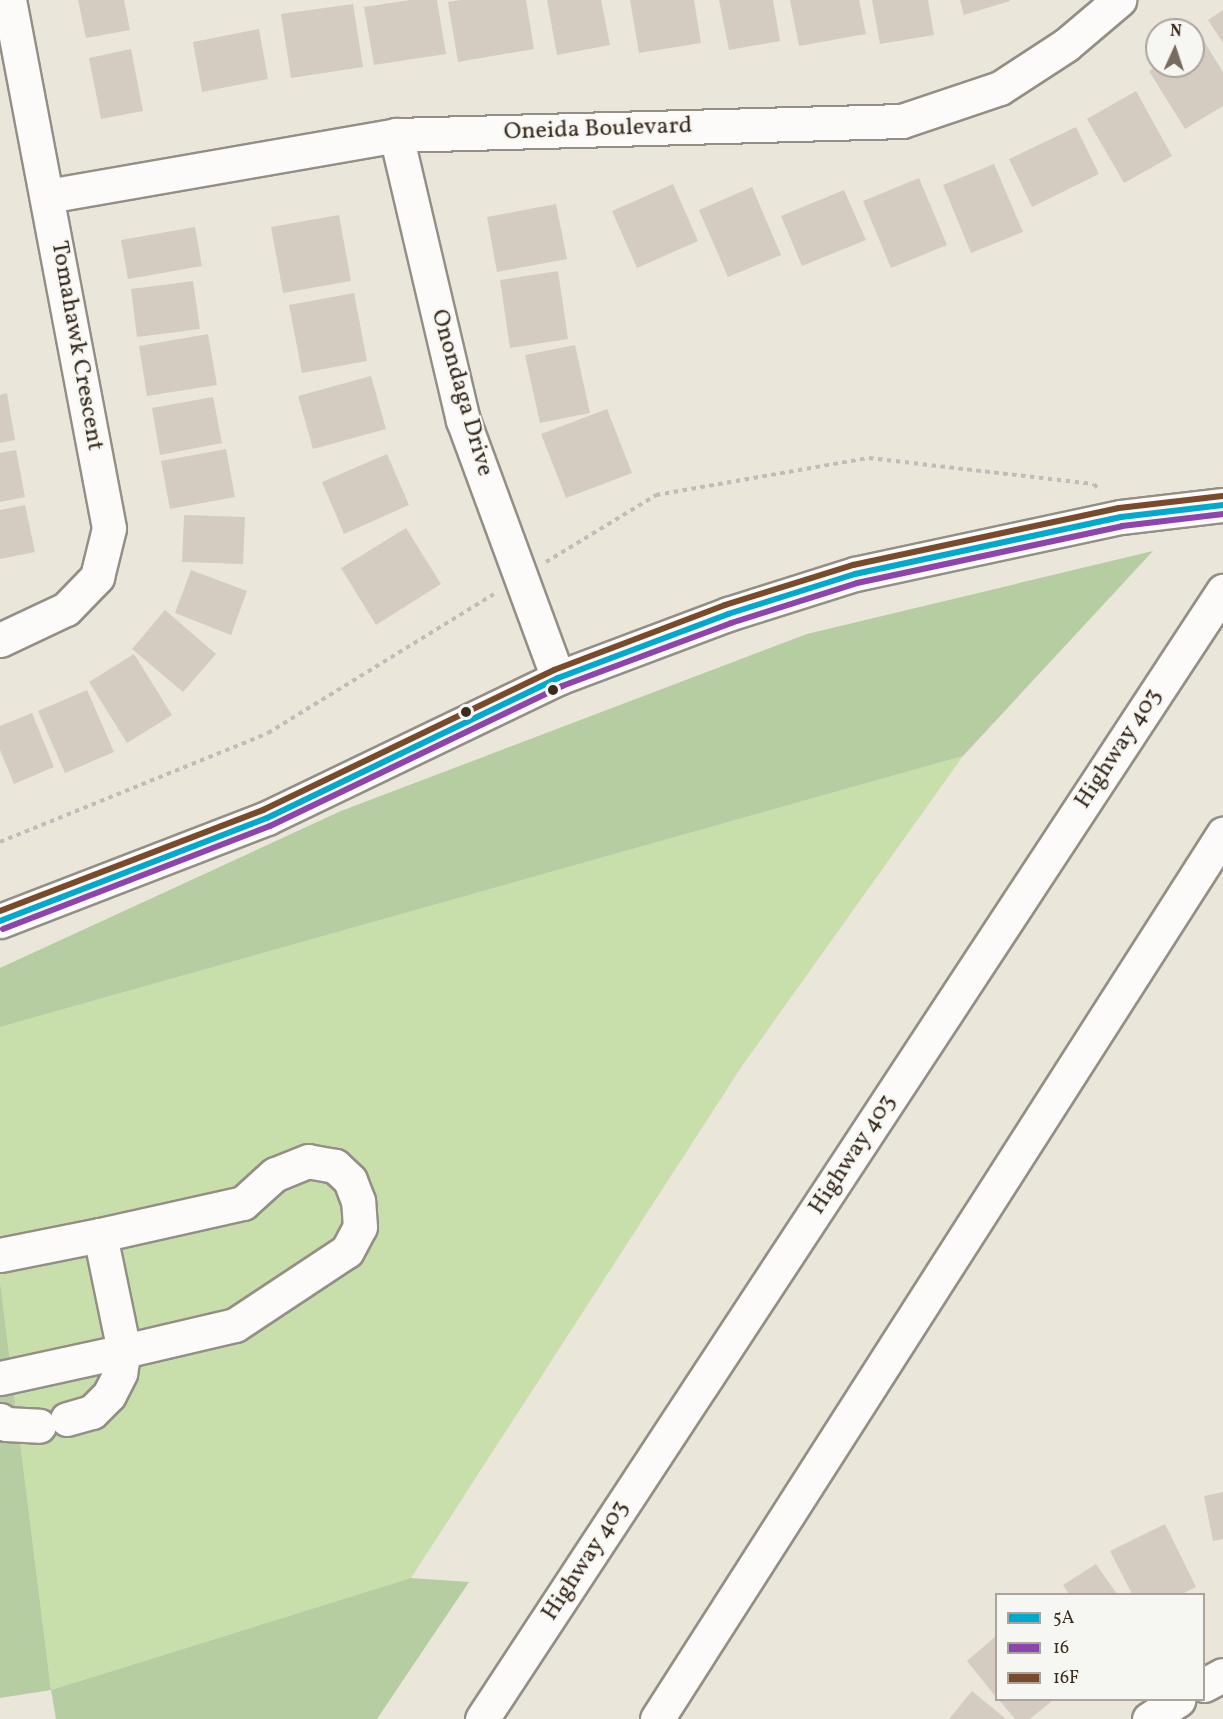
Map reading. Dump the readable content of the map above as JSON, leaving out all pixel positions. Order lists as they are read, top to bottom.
{
  "streets": {
    "main road": [
      "Oneida Boulevard",
      "Tomahawk Crescent",
      "Onondaga Drive",
      "Highway 403"
    ]
  },
  "crossings": [
    ["Oneida Boulevard", "Tomahawk Crescent"],
    ["Oneida Boulevard", "Onondaga Drive"]
  ],
  "lines": ["transit line 16F", "transit line 5A", "transit line 16"],
  "legend": ["5A", "16", "16F"],
  "north": "top"
}
